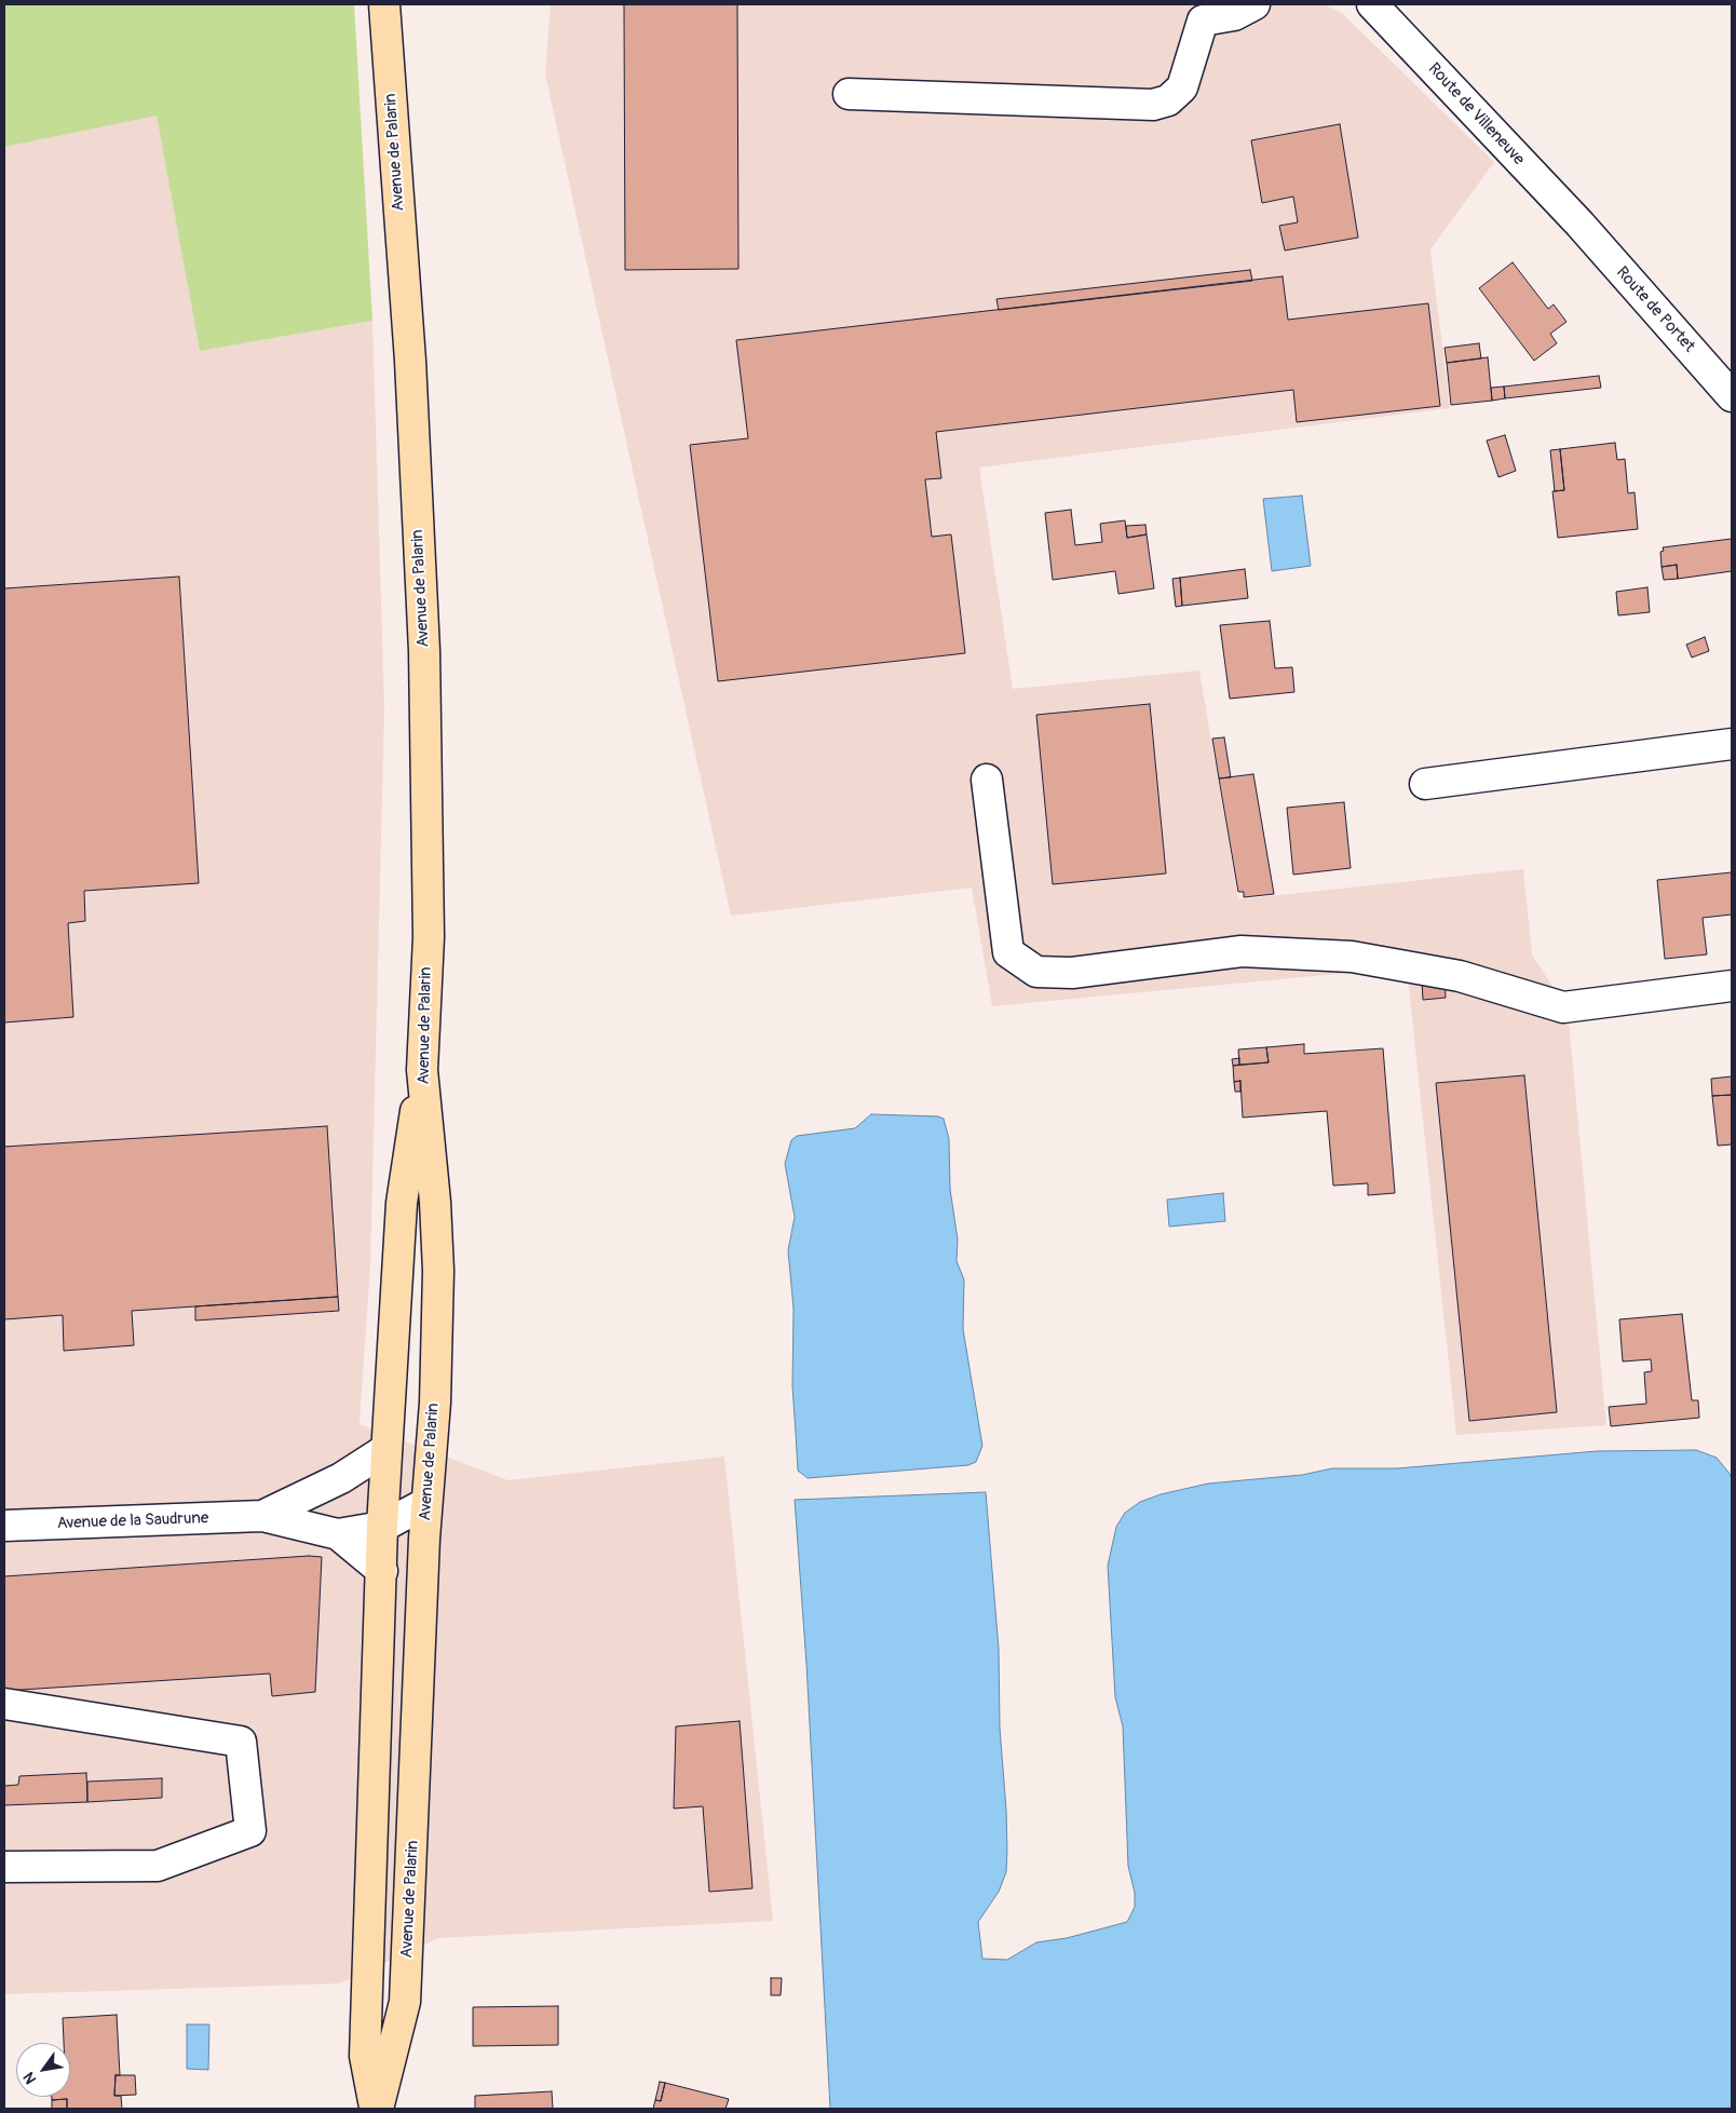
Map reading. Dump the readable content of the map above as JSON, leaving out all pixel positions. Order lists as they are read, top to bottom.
{
  "streets": {
    "main road": ["Avenue de Palarin"],
    "street": ["Route de Villeneuve", "Route de Portet", "Avenue de la Saudrune"]
  },
  "crossings": [
    ["Route de Villeneuve", "Route de Portet"],
    ["Avenue de Palarin", "Avenue de la Saudrune"]
  ],
  "north": "bottom left"
}
